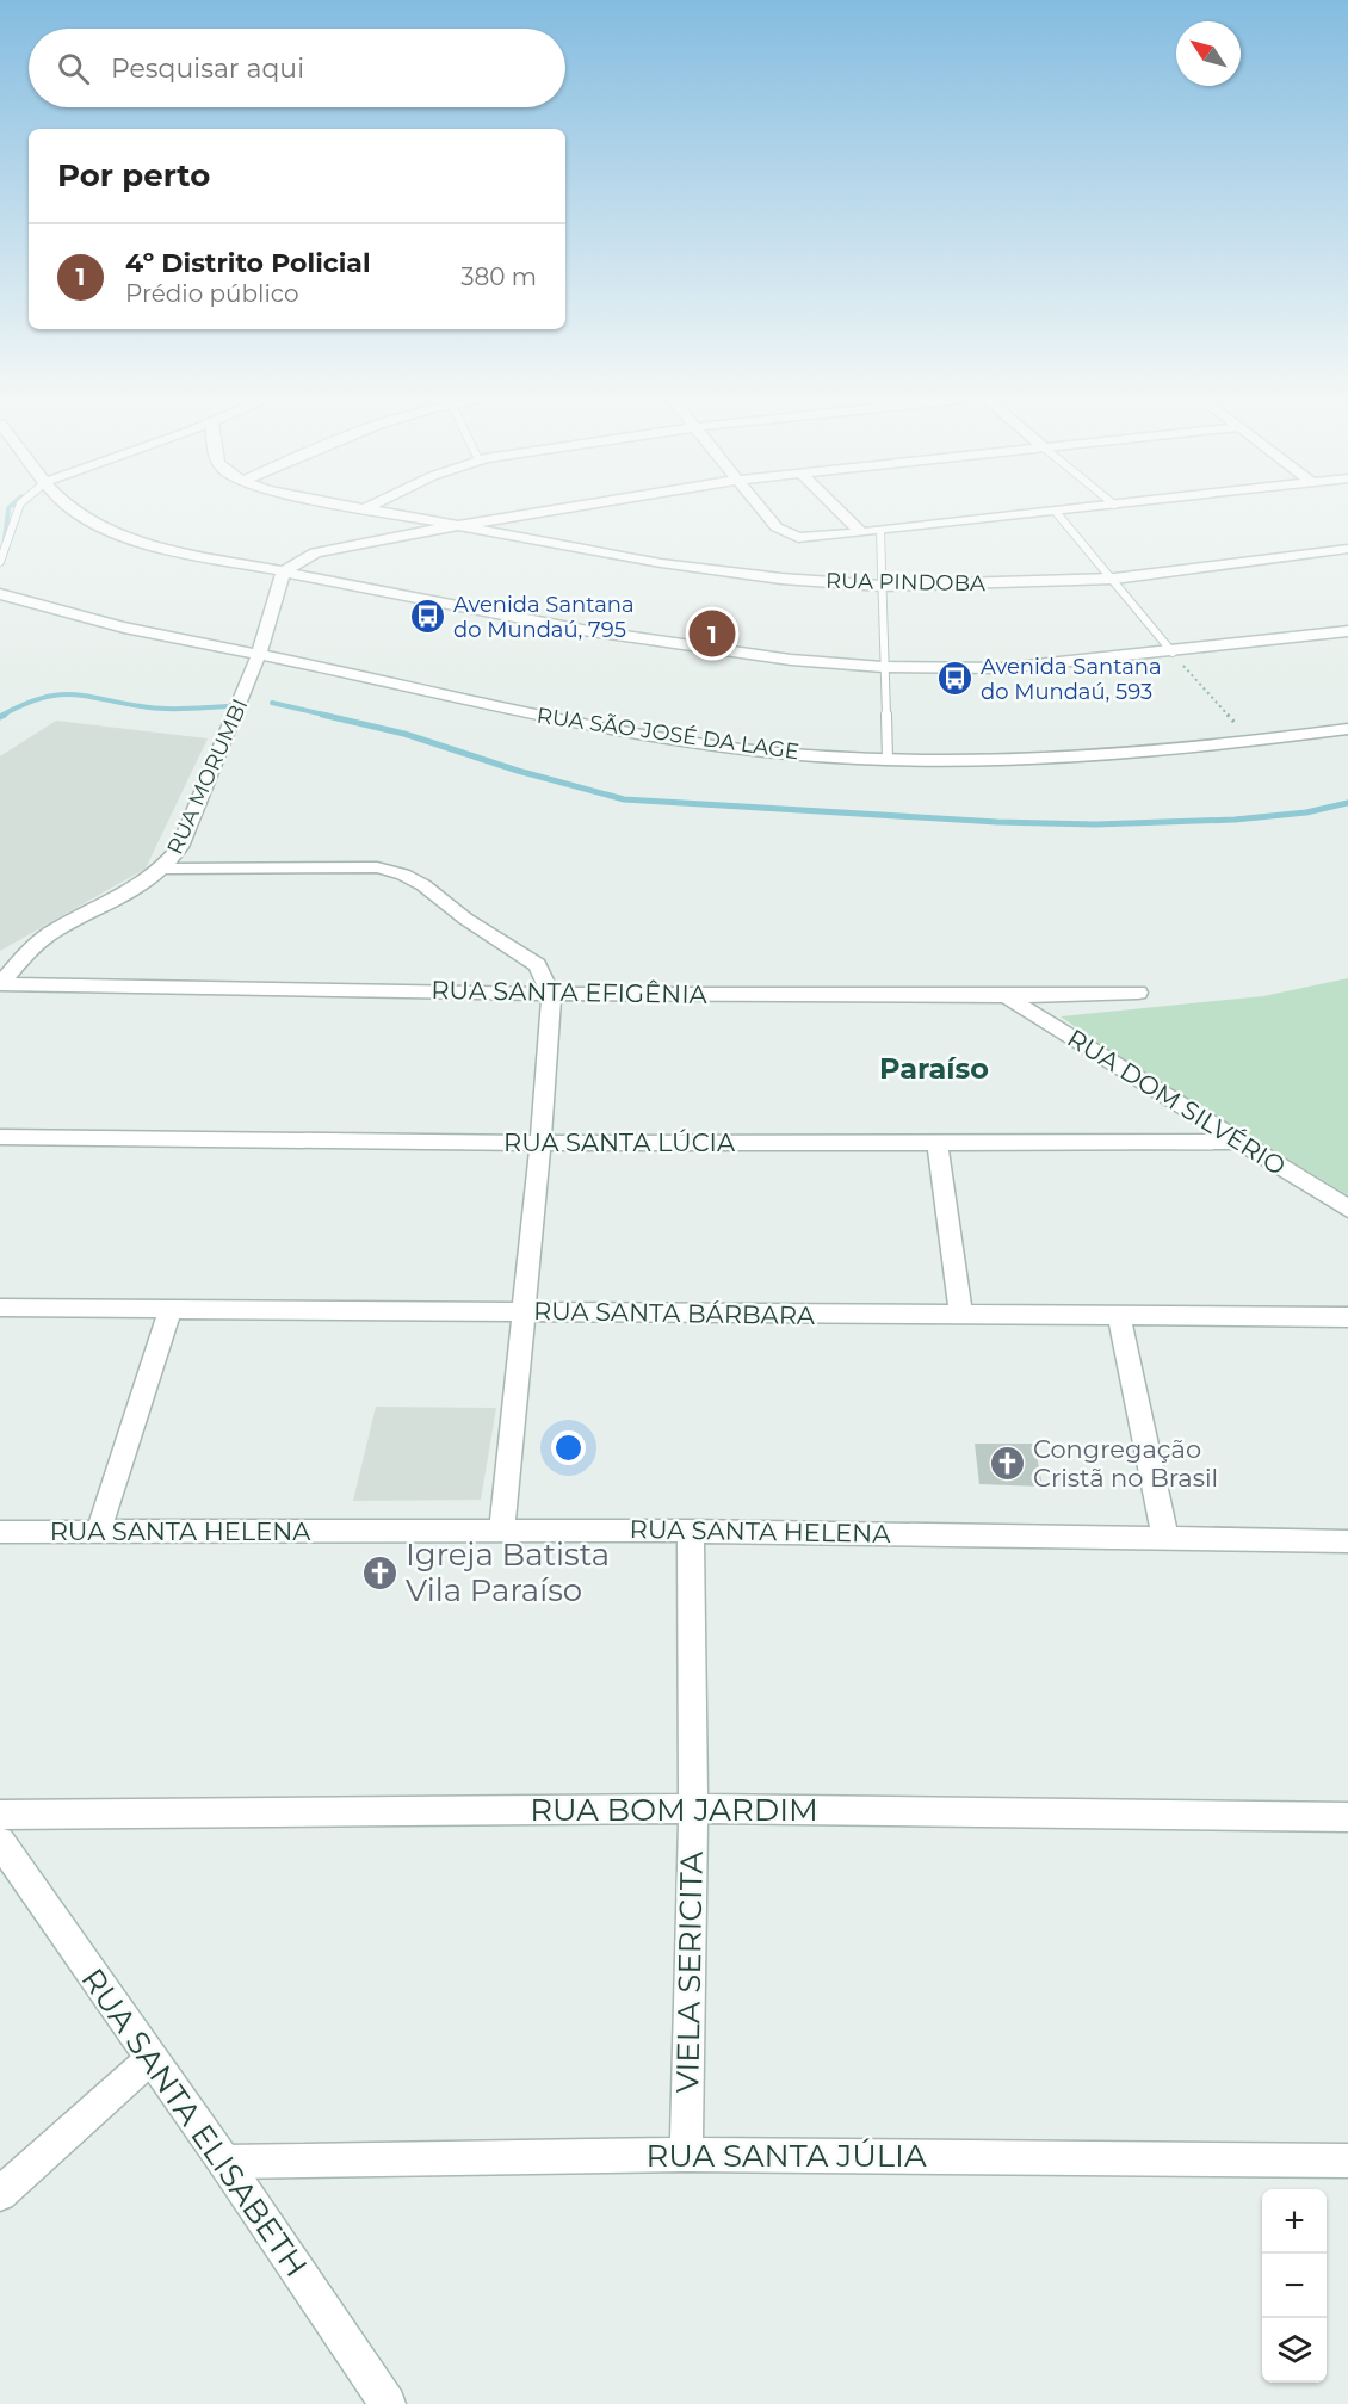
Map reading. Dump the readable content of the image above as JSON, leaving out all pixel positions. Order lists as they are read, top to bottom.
{
  "streets": {
    "street": [
      "RUA PINDOBA",
      "RUA SÃO JOSÉ DA LAGE",
      "RUA MORUMBI",
      "RUA SANTA EFIGÊNIA",
      "RUA DOM SILVÉRIO",
      "RUA SANTA LÚCIA",
      "RUA SANTA BÁRBARA",
      "RUA SANTA HELENA",
      "RUA BOM JARDIM",
      "VIELA SERICITA",
      "RUA SANTA ELISABETH",
      "RUA SANTA JÚLIA"
    ]
  },
  "crossings": [
    ["RUA SÃO JOSÉ DA LAGE", "RUA MORUMBI"],
    ["RUA MORUMBI", "RUA SANTA EFIGÊNIA"],
    ["RUA SANTA EFIGÊNIA", "RUA DOM SILVÉRIO"],
    ["RUA DOM SILVÉRIO", "RUA SANTA LÚCIA"],
    ["RUA SANTA HELENA", "VIELA SERICITA"],
    ["RUA BOM JARDIM", "VIELA SERICITA"],
    ["VIELA SERICITA", "RUA SANTA JÚLIA"],
    ["RUA SANTA ELISABETH", "RUA SANTA JÚLIA"]
  ],
  "districts": ["Paraíso"],
  "places": {
    "bus stop": ["Avenida Santana do Mundaú, 795", "Avenida Santana do Mundaú, 593"],
    "church": ["Congregação Cristã no Brasil", "Igreja Batista Vila Paraíso"]
  },
  "north": "top left",
  "page": {
    "search": "Pesquisar aqui",
    "heading": "Por perto",
    "list": [
      {
        "mark": "1",
        "name": "4º Distrito Policial",
        "note": "Prédio público",
        "value": "380 m"
      }
    ],
    "pins": "1",
    "map_buttons": ["+", "−"]
  }
}
